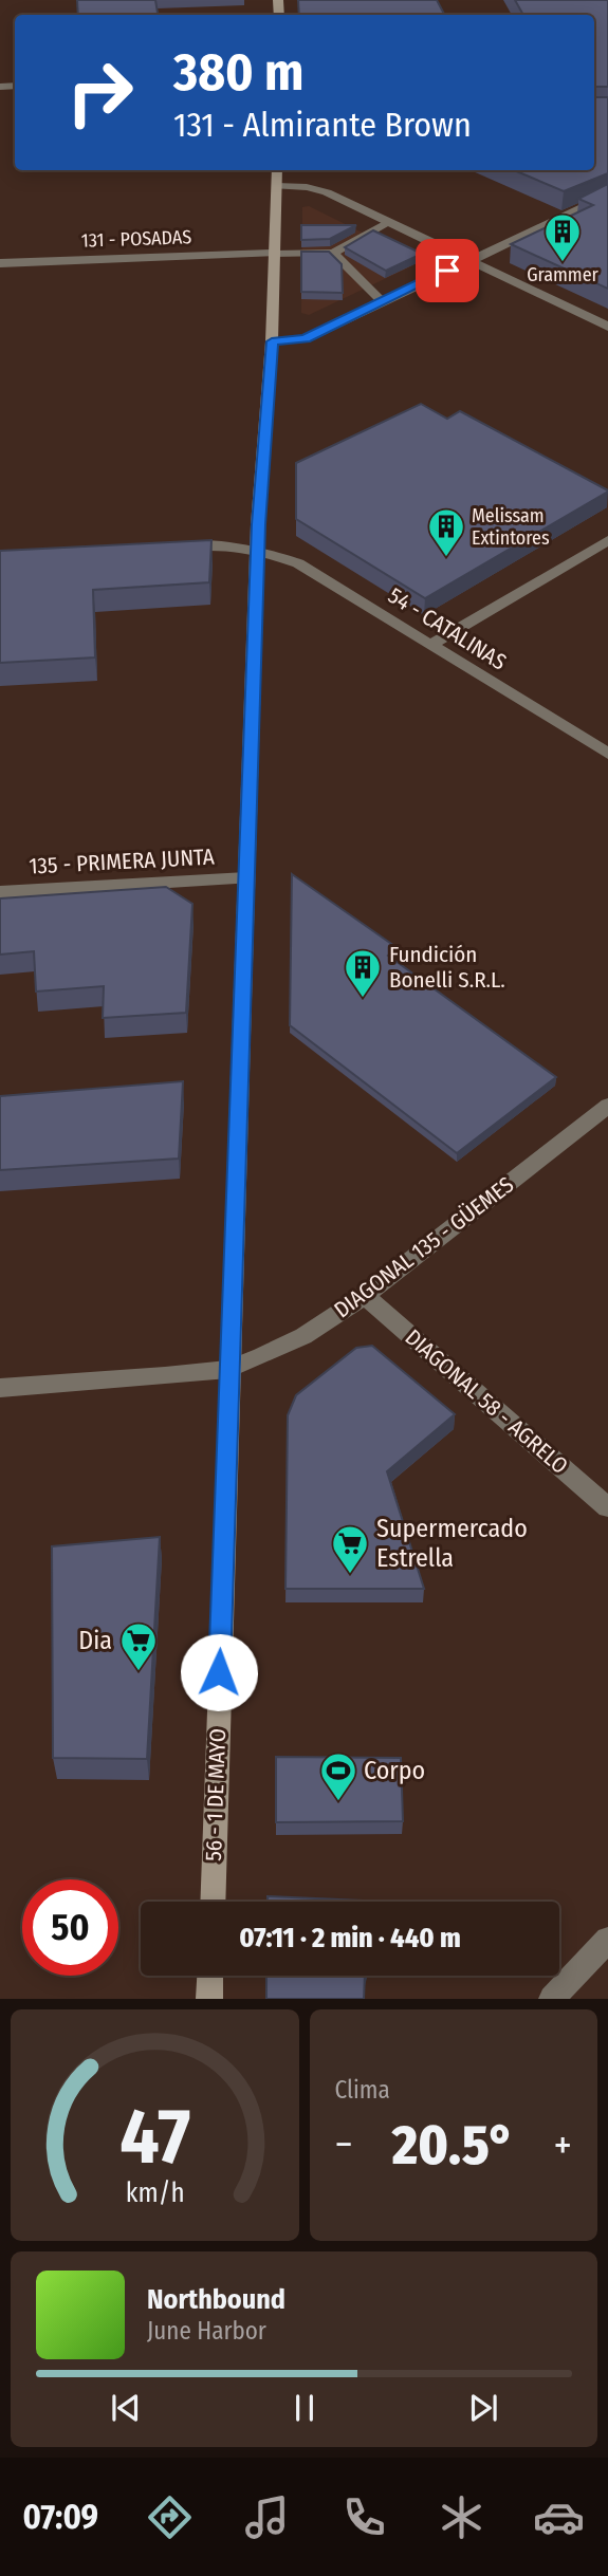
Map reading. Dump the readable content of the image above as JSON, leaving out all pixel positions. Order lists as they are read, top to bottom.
{
  "streets": {
    "main road": ["56 - 1 DE MAYO"],
    "street": [
      "131 - POSADAS",
      "54 - CATALINAS",
      "135 - PRIMERA JUNTA",
      "DIAGONAL 135 - GÜEMES",
      "DIAGONAL 58 - AGRELO"
    ]
  },
  "crossings": [
    ["131 - POSADAS", "56 - 1 DE MAYO"],
    ["54 - CATALINAS", "56 - 1 DE MAYO"],
    ["135 - PRIMERA JUNTA", "56 - 1 DE MAYO"],
    ["DIAGONAL 135 - GÜEMES", "DIAGONAL 58 - AGRELO"],
    ["DIAGONAL 135 - GÜEMES", "56 - 1 DE MAYO"]
  ],
  "places": {
    "building": ["Grammer", "Melissam Extintores", "Fundición Bonelli S.R.L."],
    "supermarket": ["Supermercado Estrella", "Dia"],
    "sports": ["Corpo"]
  },
  "page": {
    "turn": ["380 m", "131 - Almirante Brown"],
    "limit": "50",
    "trip": "07:11 · 2 min · 440 m",
    "tile": "Clima",
    "heat": ["−", "20.5°", "+"],
    "song": ["Northbound", "June Harbor"],
    "tabs": "07:09",
    "gauge": ["47", "km/h"]
  }
}
